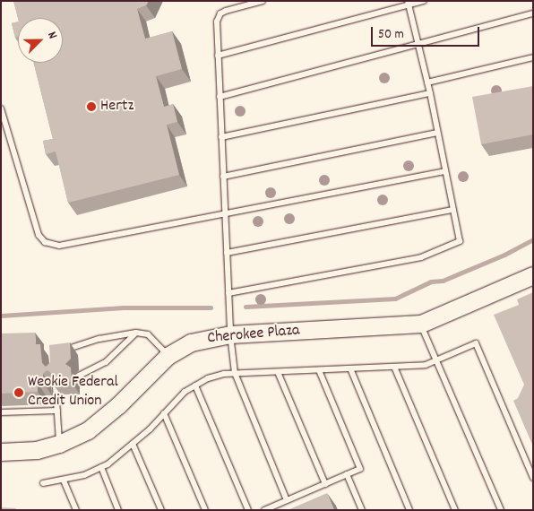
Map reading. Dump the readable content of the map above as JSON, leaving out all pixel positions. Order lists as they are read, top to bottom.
{
  "streets": {
    "street": ["Cherokee Plaza"]
  },
  "places": ["Hertz", "Weokie Federal Credit Union"],
  "scale_bar": "50 m",
  "north": "top right"
}
